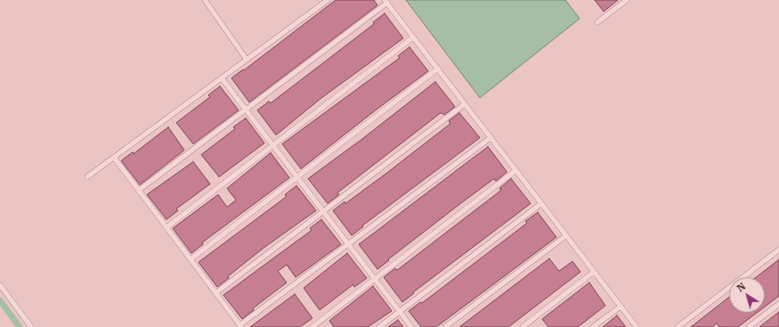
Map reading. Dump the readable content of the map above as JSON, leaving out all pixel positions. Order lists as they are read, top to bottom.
{
  "north": "top left"
}
